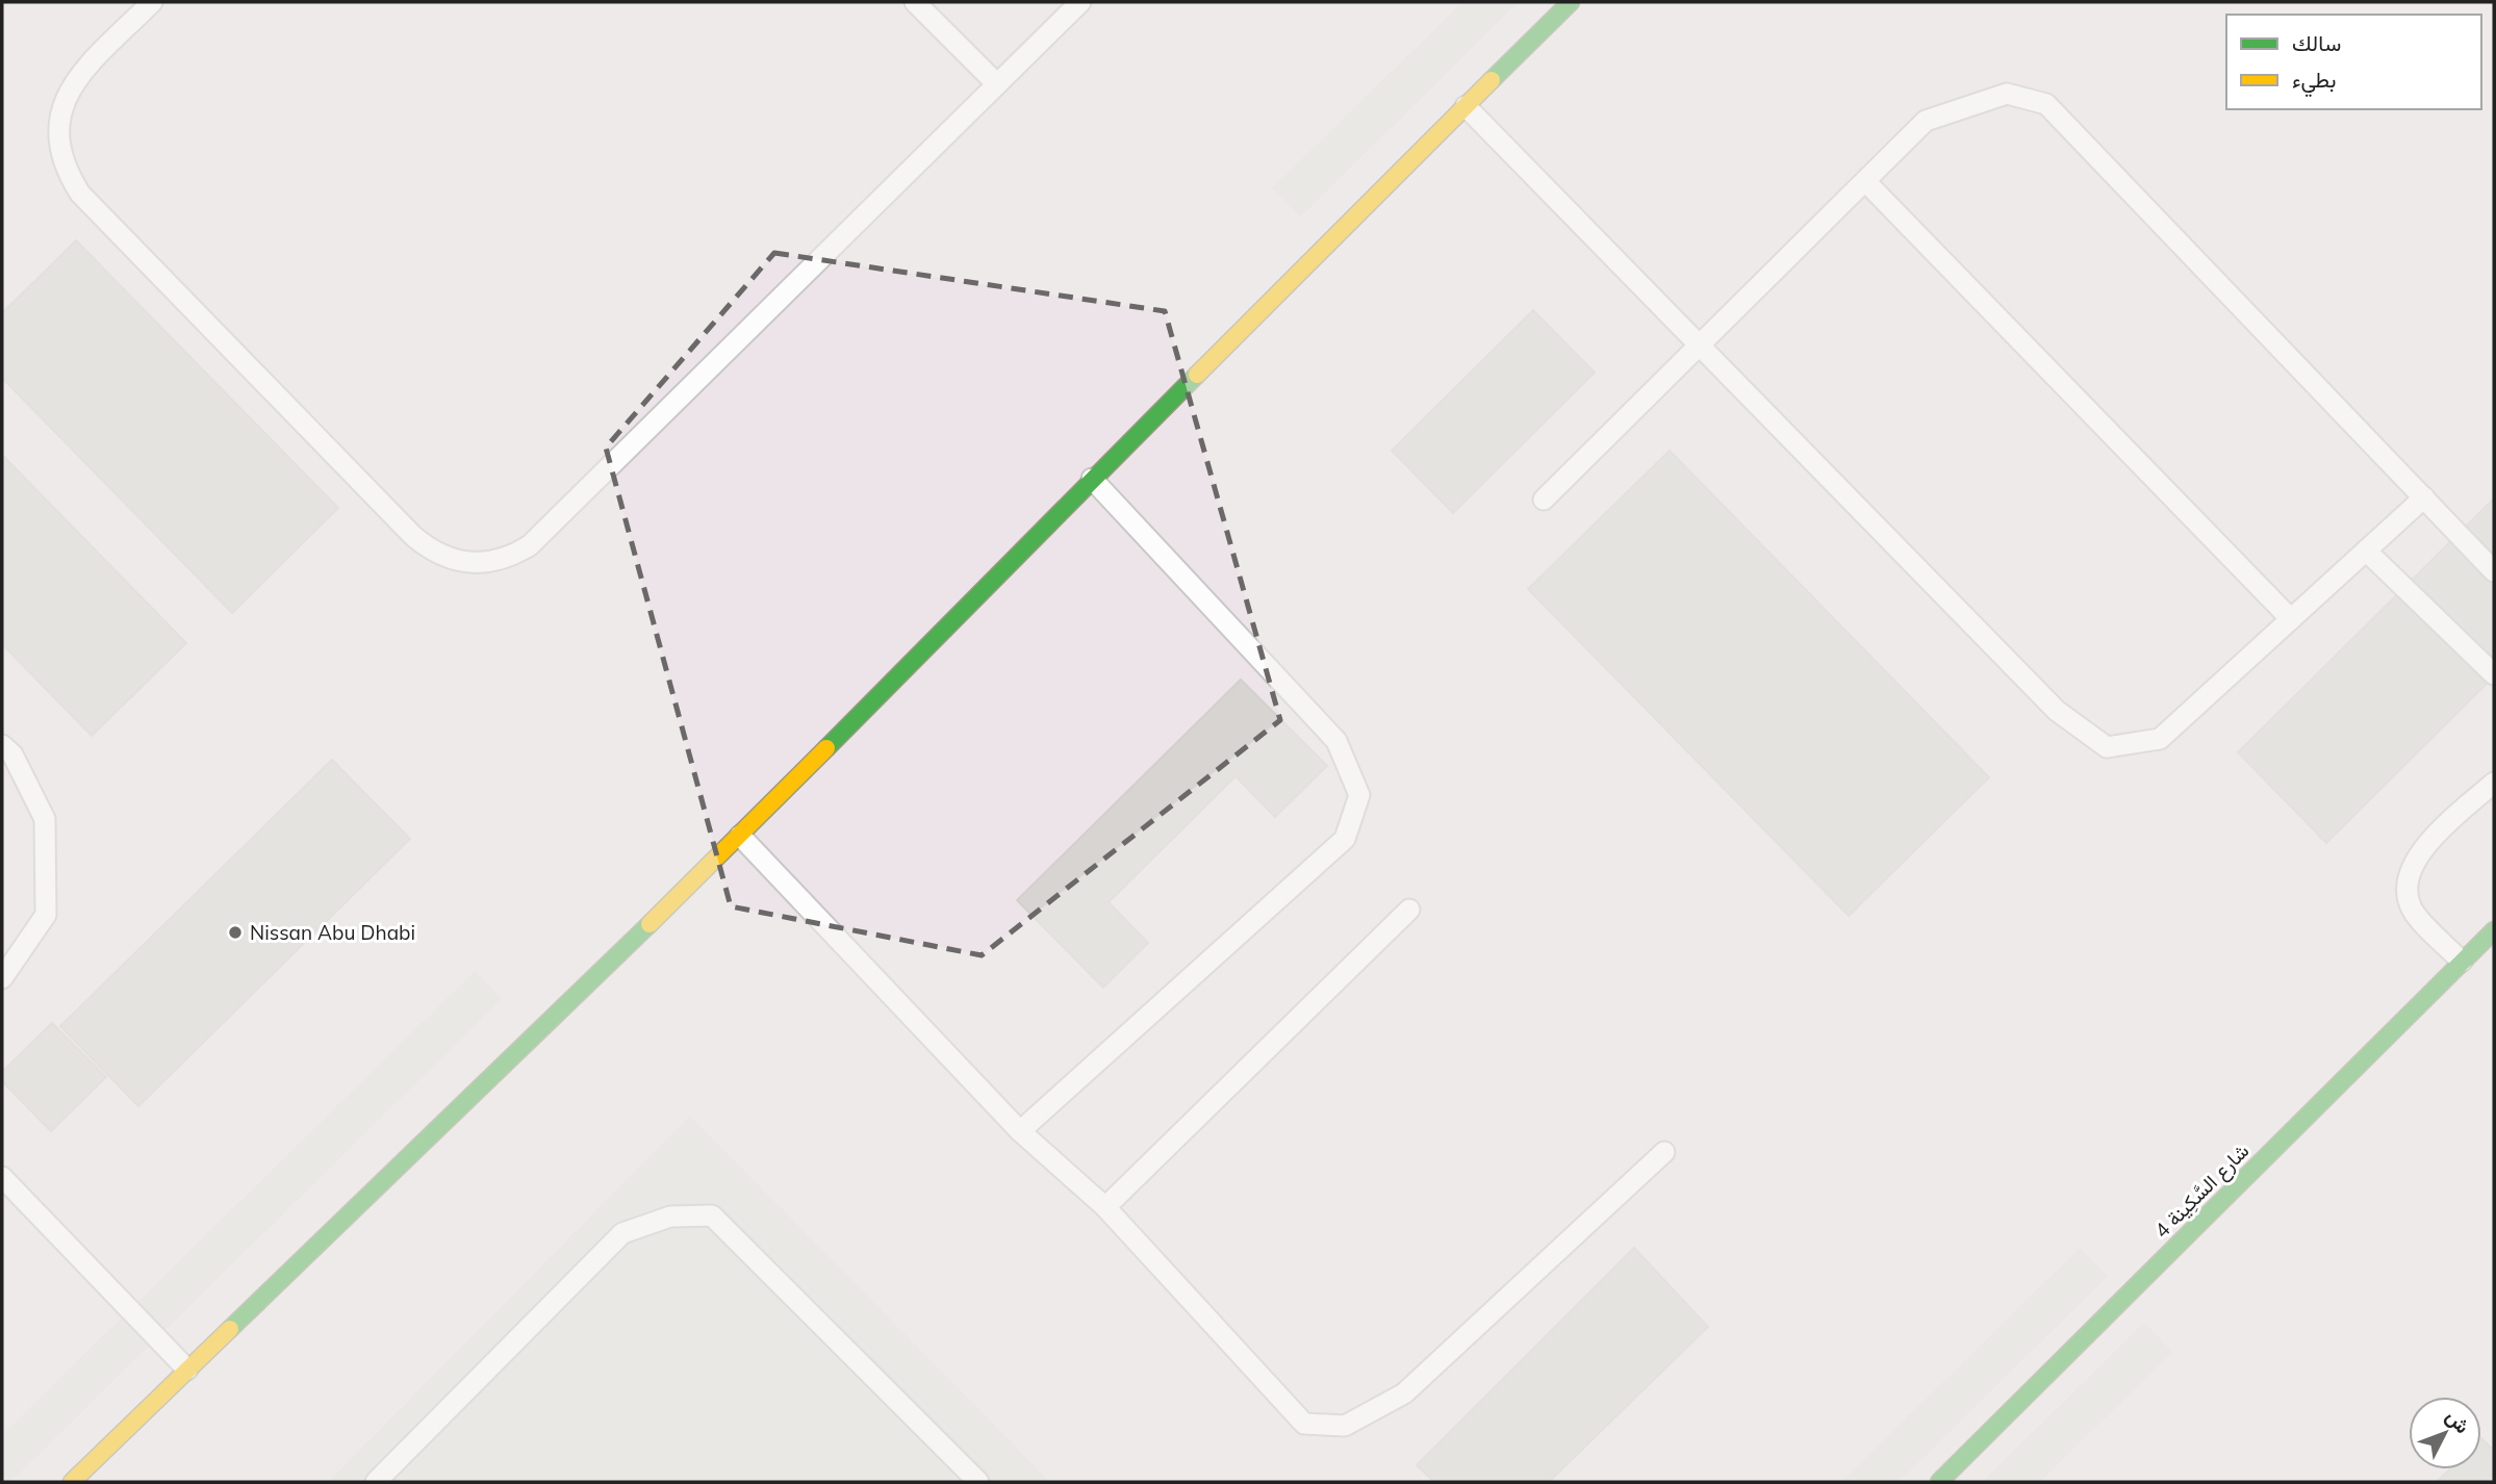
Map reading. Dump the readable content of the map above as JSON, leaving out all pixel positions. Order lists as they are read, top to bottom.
{
  "streets": {
    "street": ["شارع السَّكِينة 4"]
  },
  "places": ["Nissan Abu Dhabi"],
  "legend": ["سالك", "بطيء"],
  "north": "top right"
}
